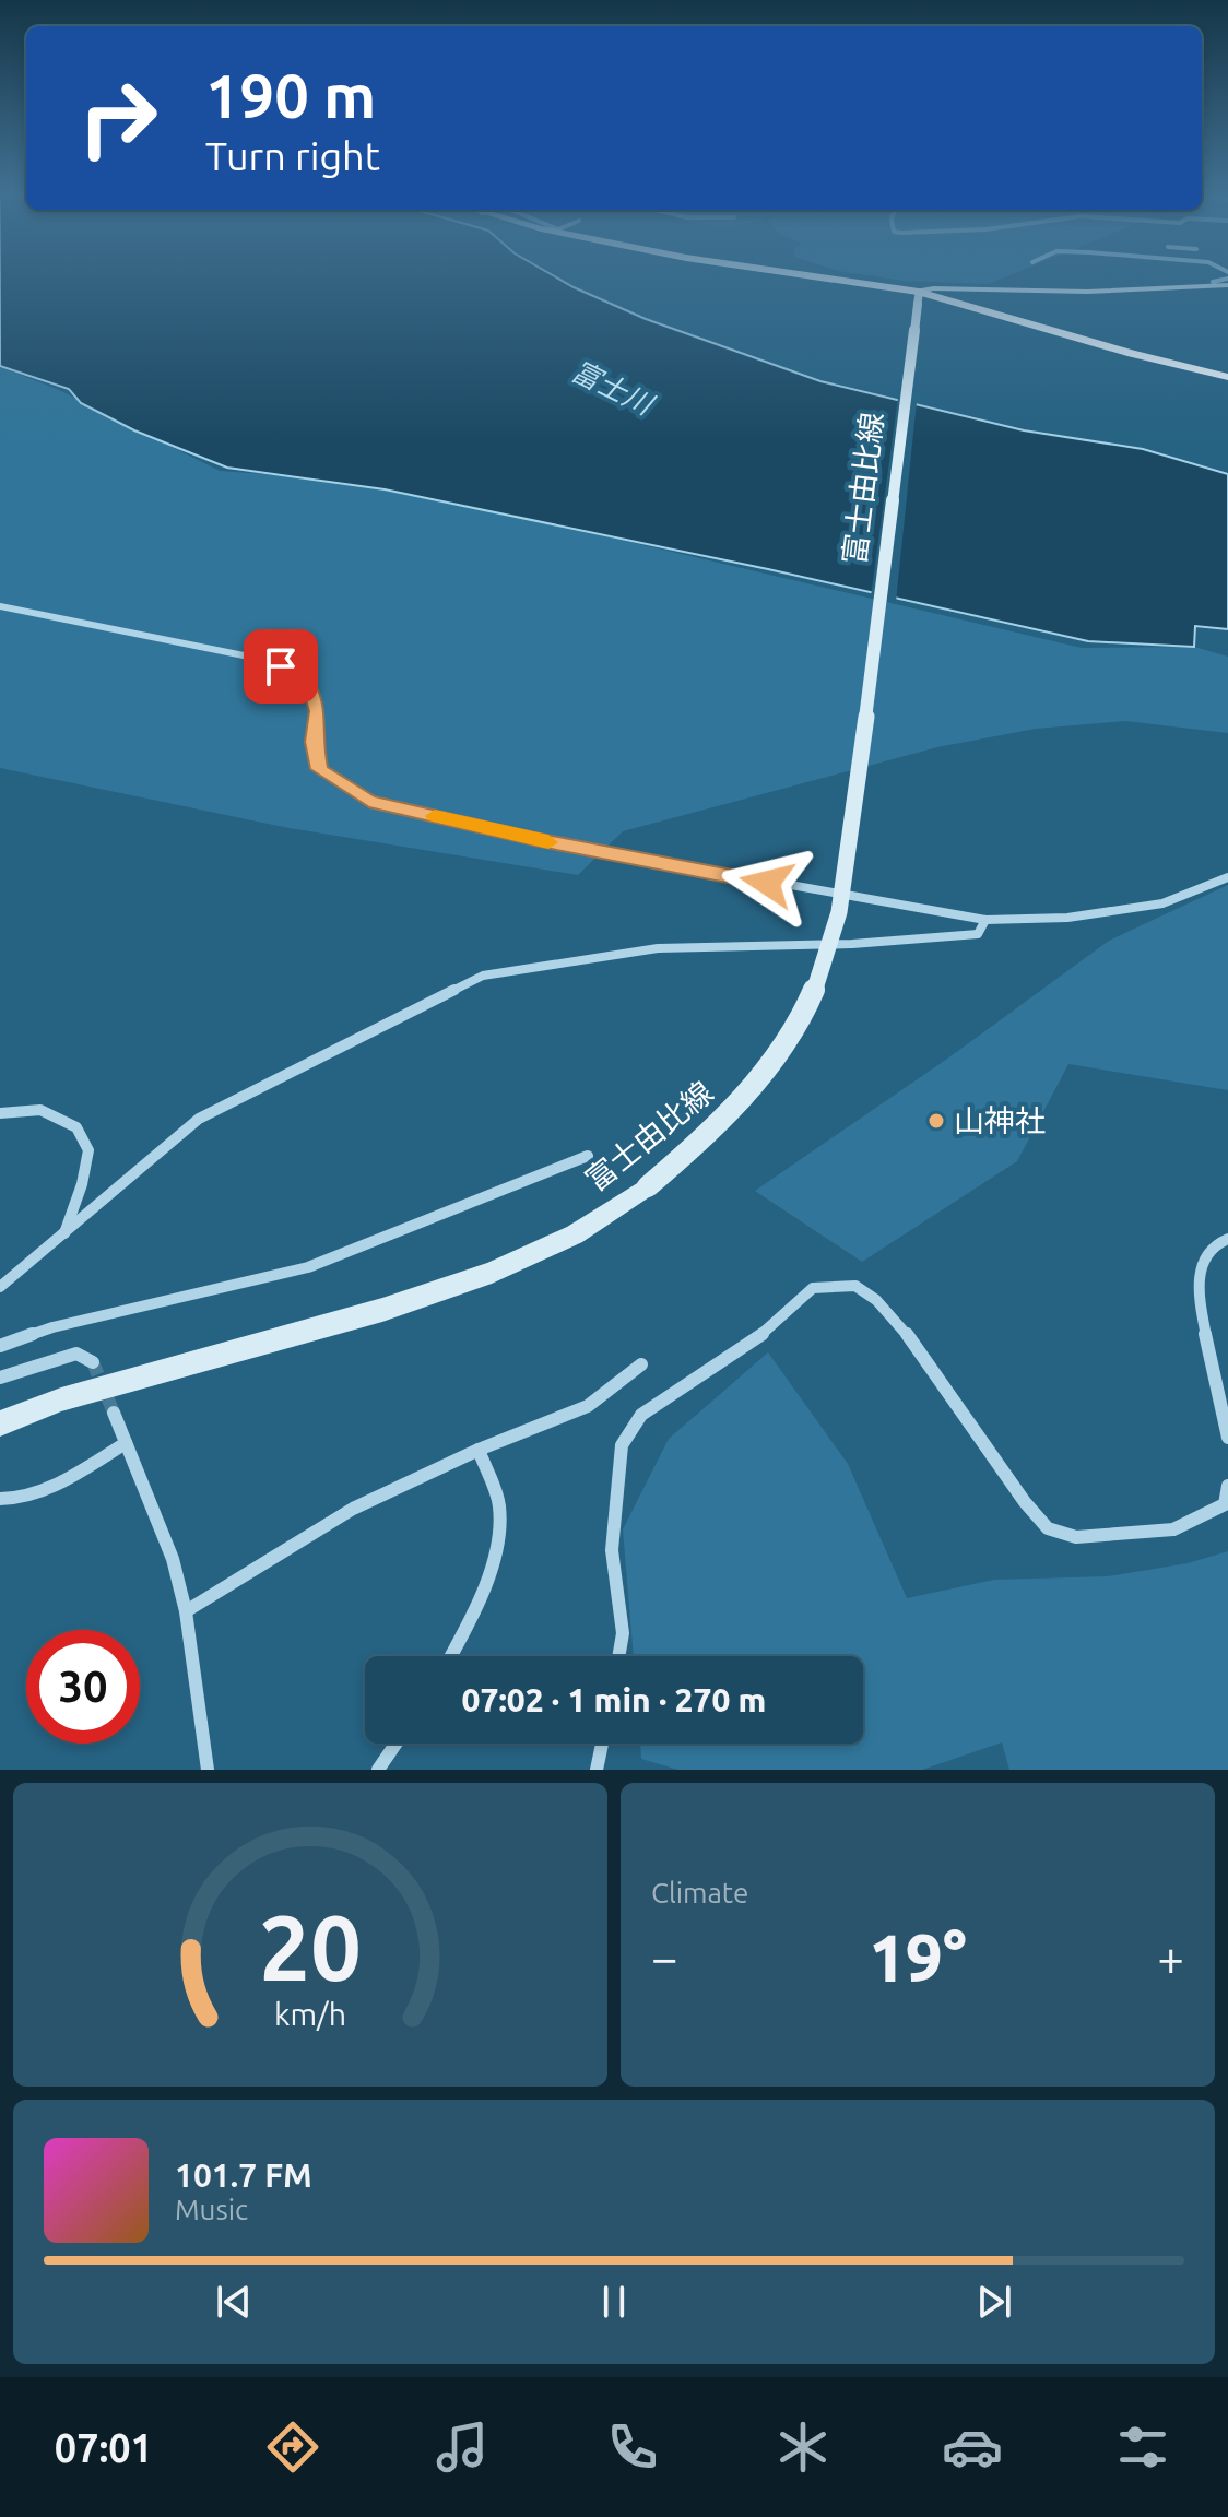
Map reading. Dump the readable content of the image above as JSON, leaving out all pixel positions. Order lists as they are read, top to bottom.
{
  "streets": {
    "main road": ["富士由比線"]
  },
  "water": ["富士川"],
  "places": ["山神社"],
  "page": {
    "turn": ["190 m", "Turn right"],
    "limit": "30",
    "trip": "07:02 · 1 min · 270 m",
    "tile": "Climate",
    "heat": ["−", "19°", "+"],
    "song": ["101.7 FM", "Music"],
    "tabs": "07:01",
    "gauge": ["20", "km/h"]
  }
}
